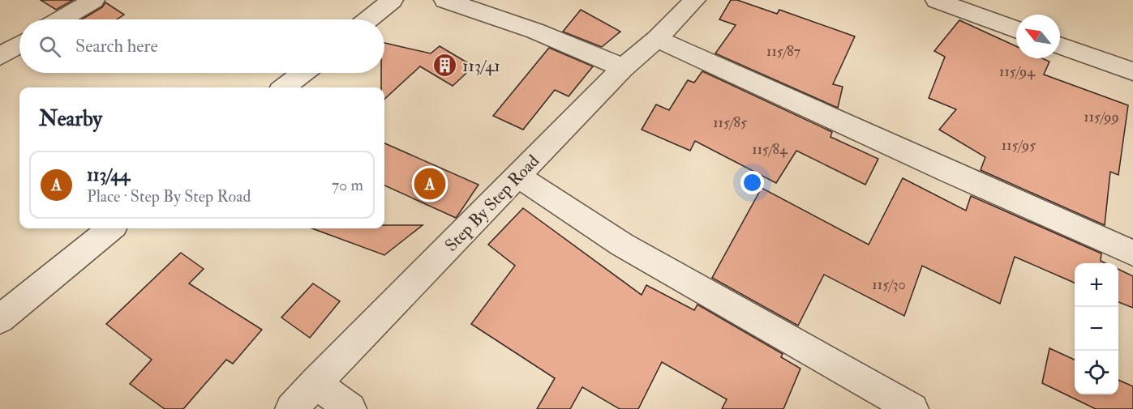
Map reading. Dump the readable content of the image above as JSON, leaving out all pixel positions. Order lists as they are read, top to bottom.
{
  "streets": {
    "street": ["Step By Step Road"]
  },
  "places": {
    "building": ["113/41"]
  },
  "house_numbers": [
    "115/87",
    "115/94",
    "115/99",
    "115/85",
    "115/95",
    "115/84",
    "115/30"
  ],
  "north": "top left",
  "page": {
    "search": "Search here",
    "heading": "Nearby",
    "list": [
      {
        "mark": "A",
        "name": "113/44",
        "note": "Place · Step By Step Road",
        "value": "70 m"
      }
    ],
    "pins": "A",
    "map_buttons": ["+", "−"]
  }
}
